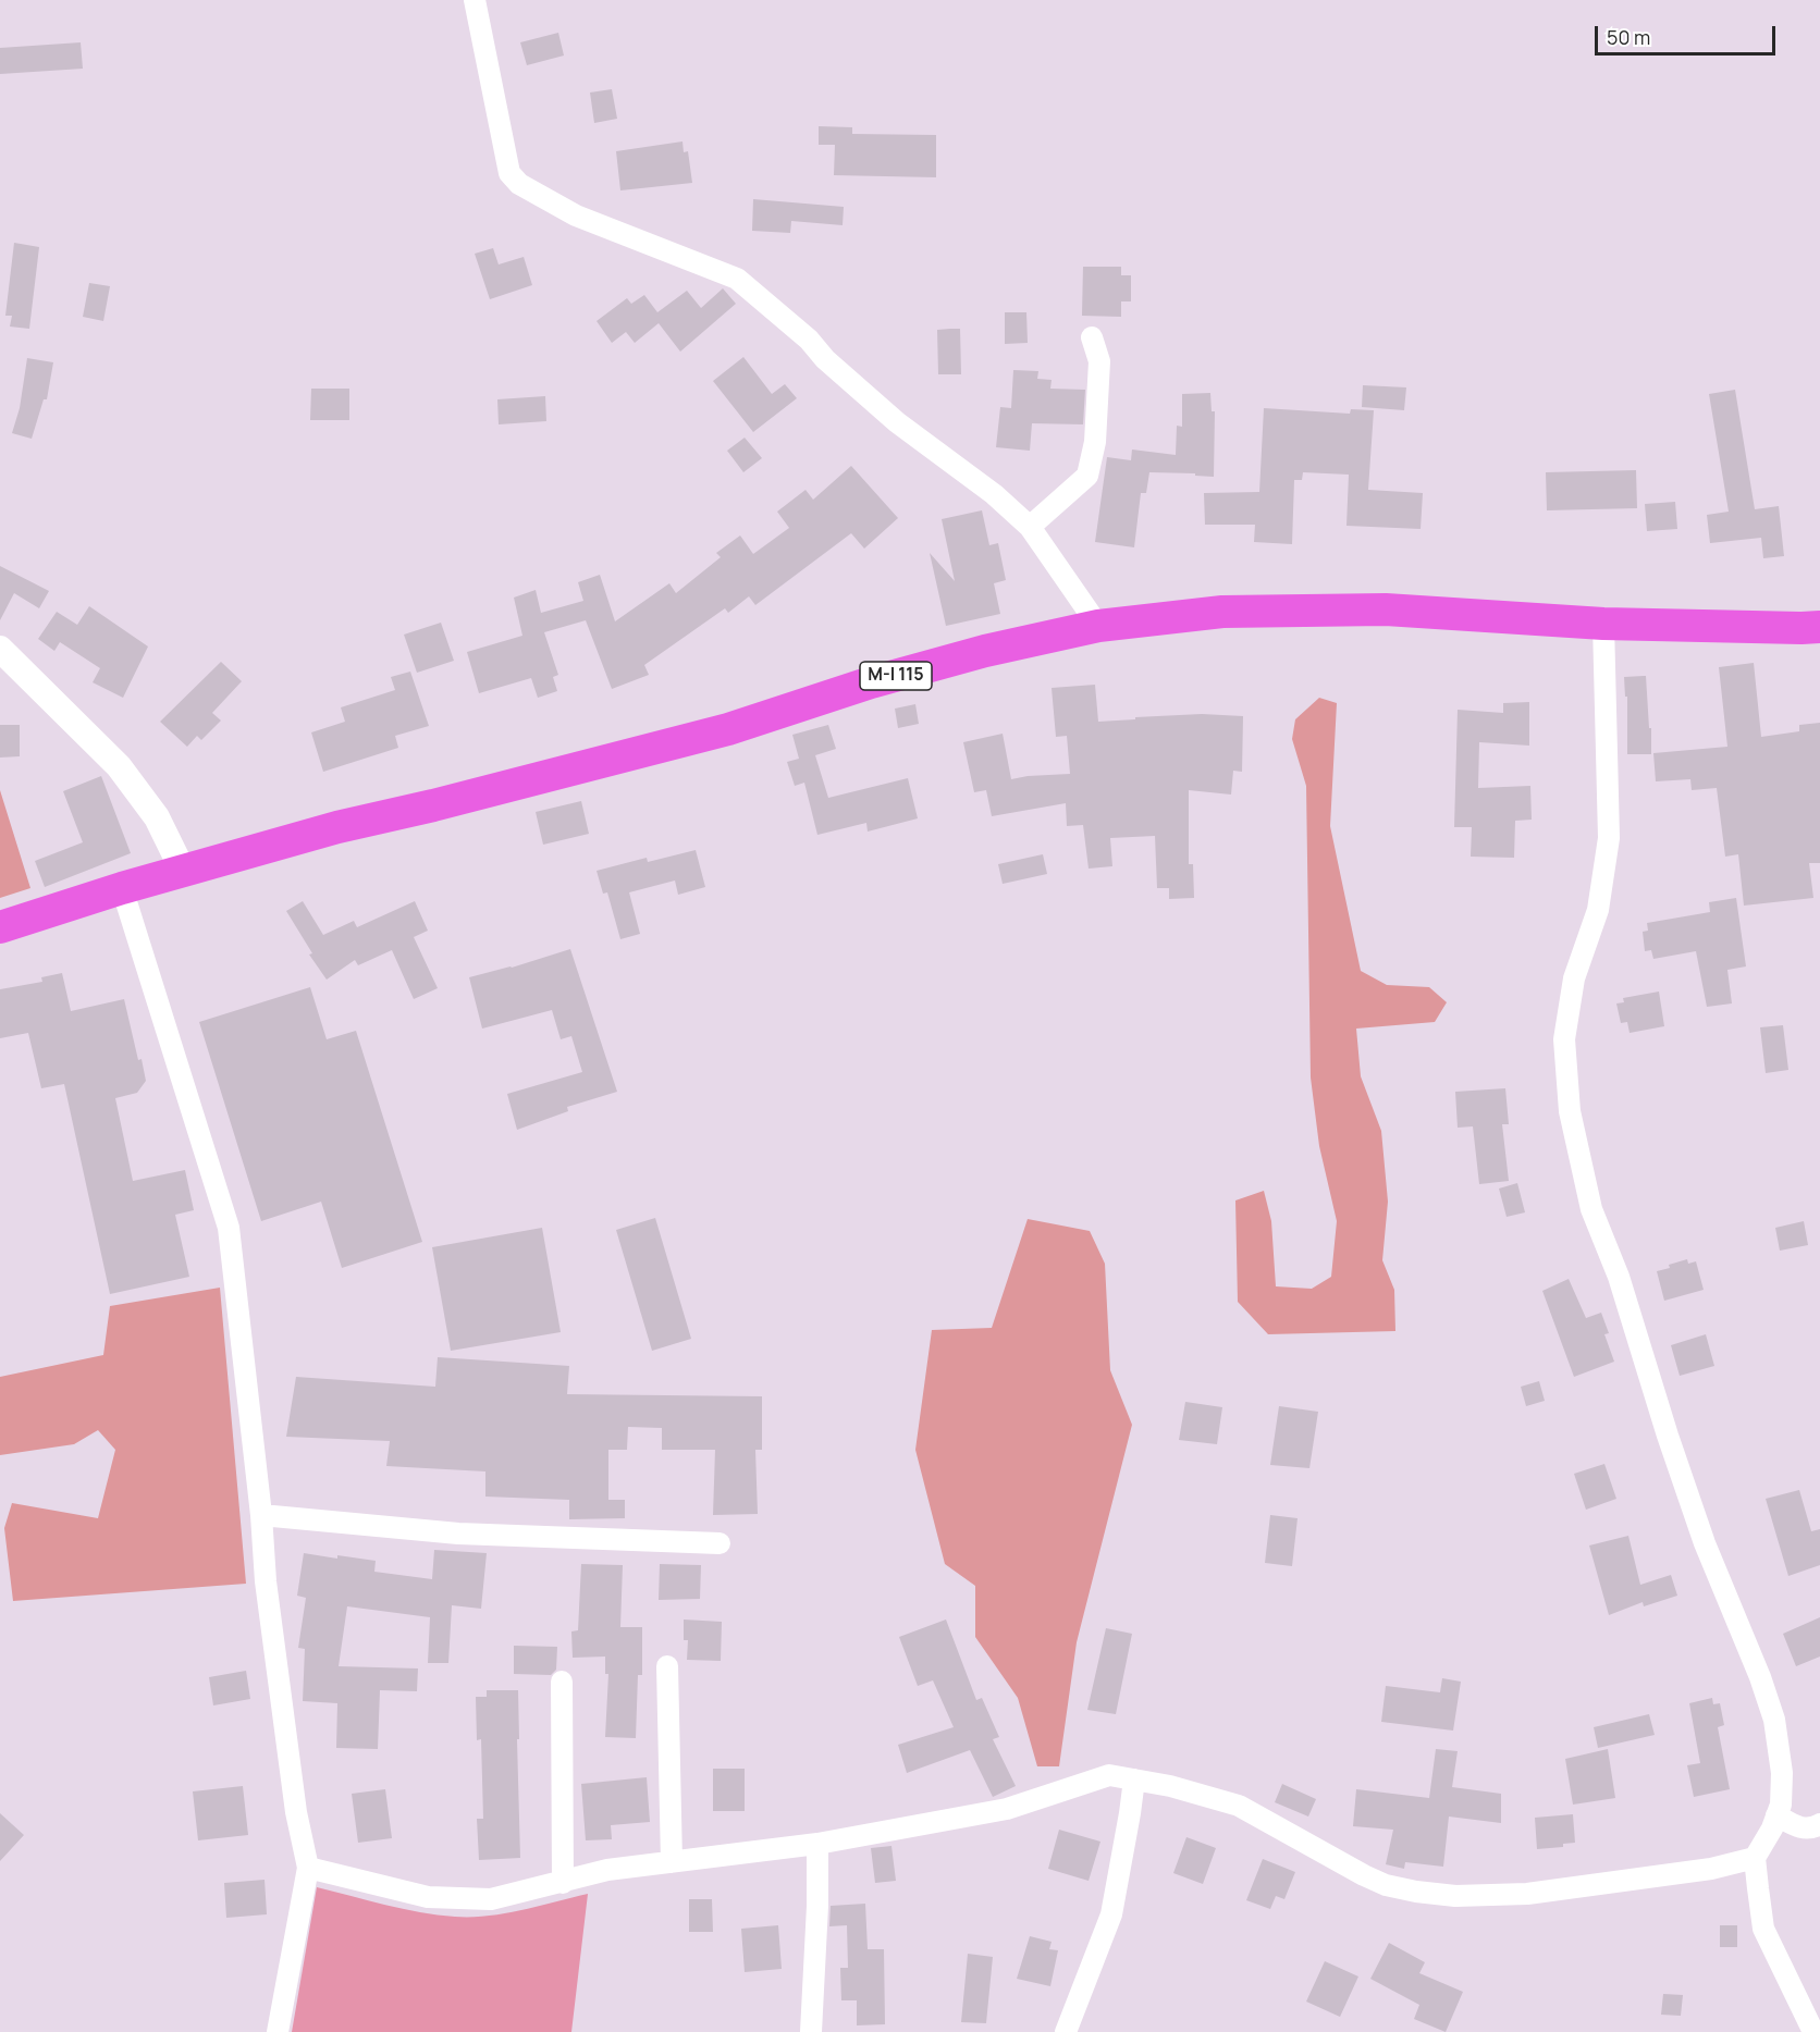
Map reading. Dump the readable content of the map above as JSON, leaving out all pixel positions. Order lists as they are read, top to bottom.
{
  "streets": {
    "main road": ["M-I 115"]
  },
  "scale_bar": "50 m"
}
